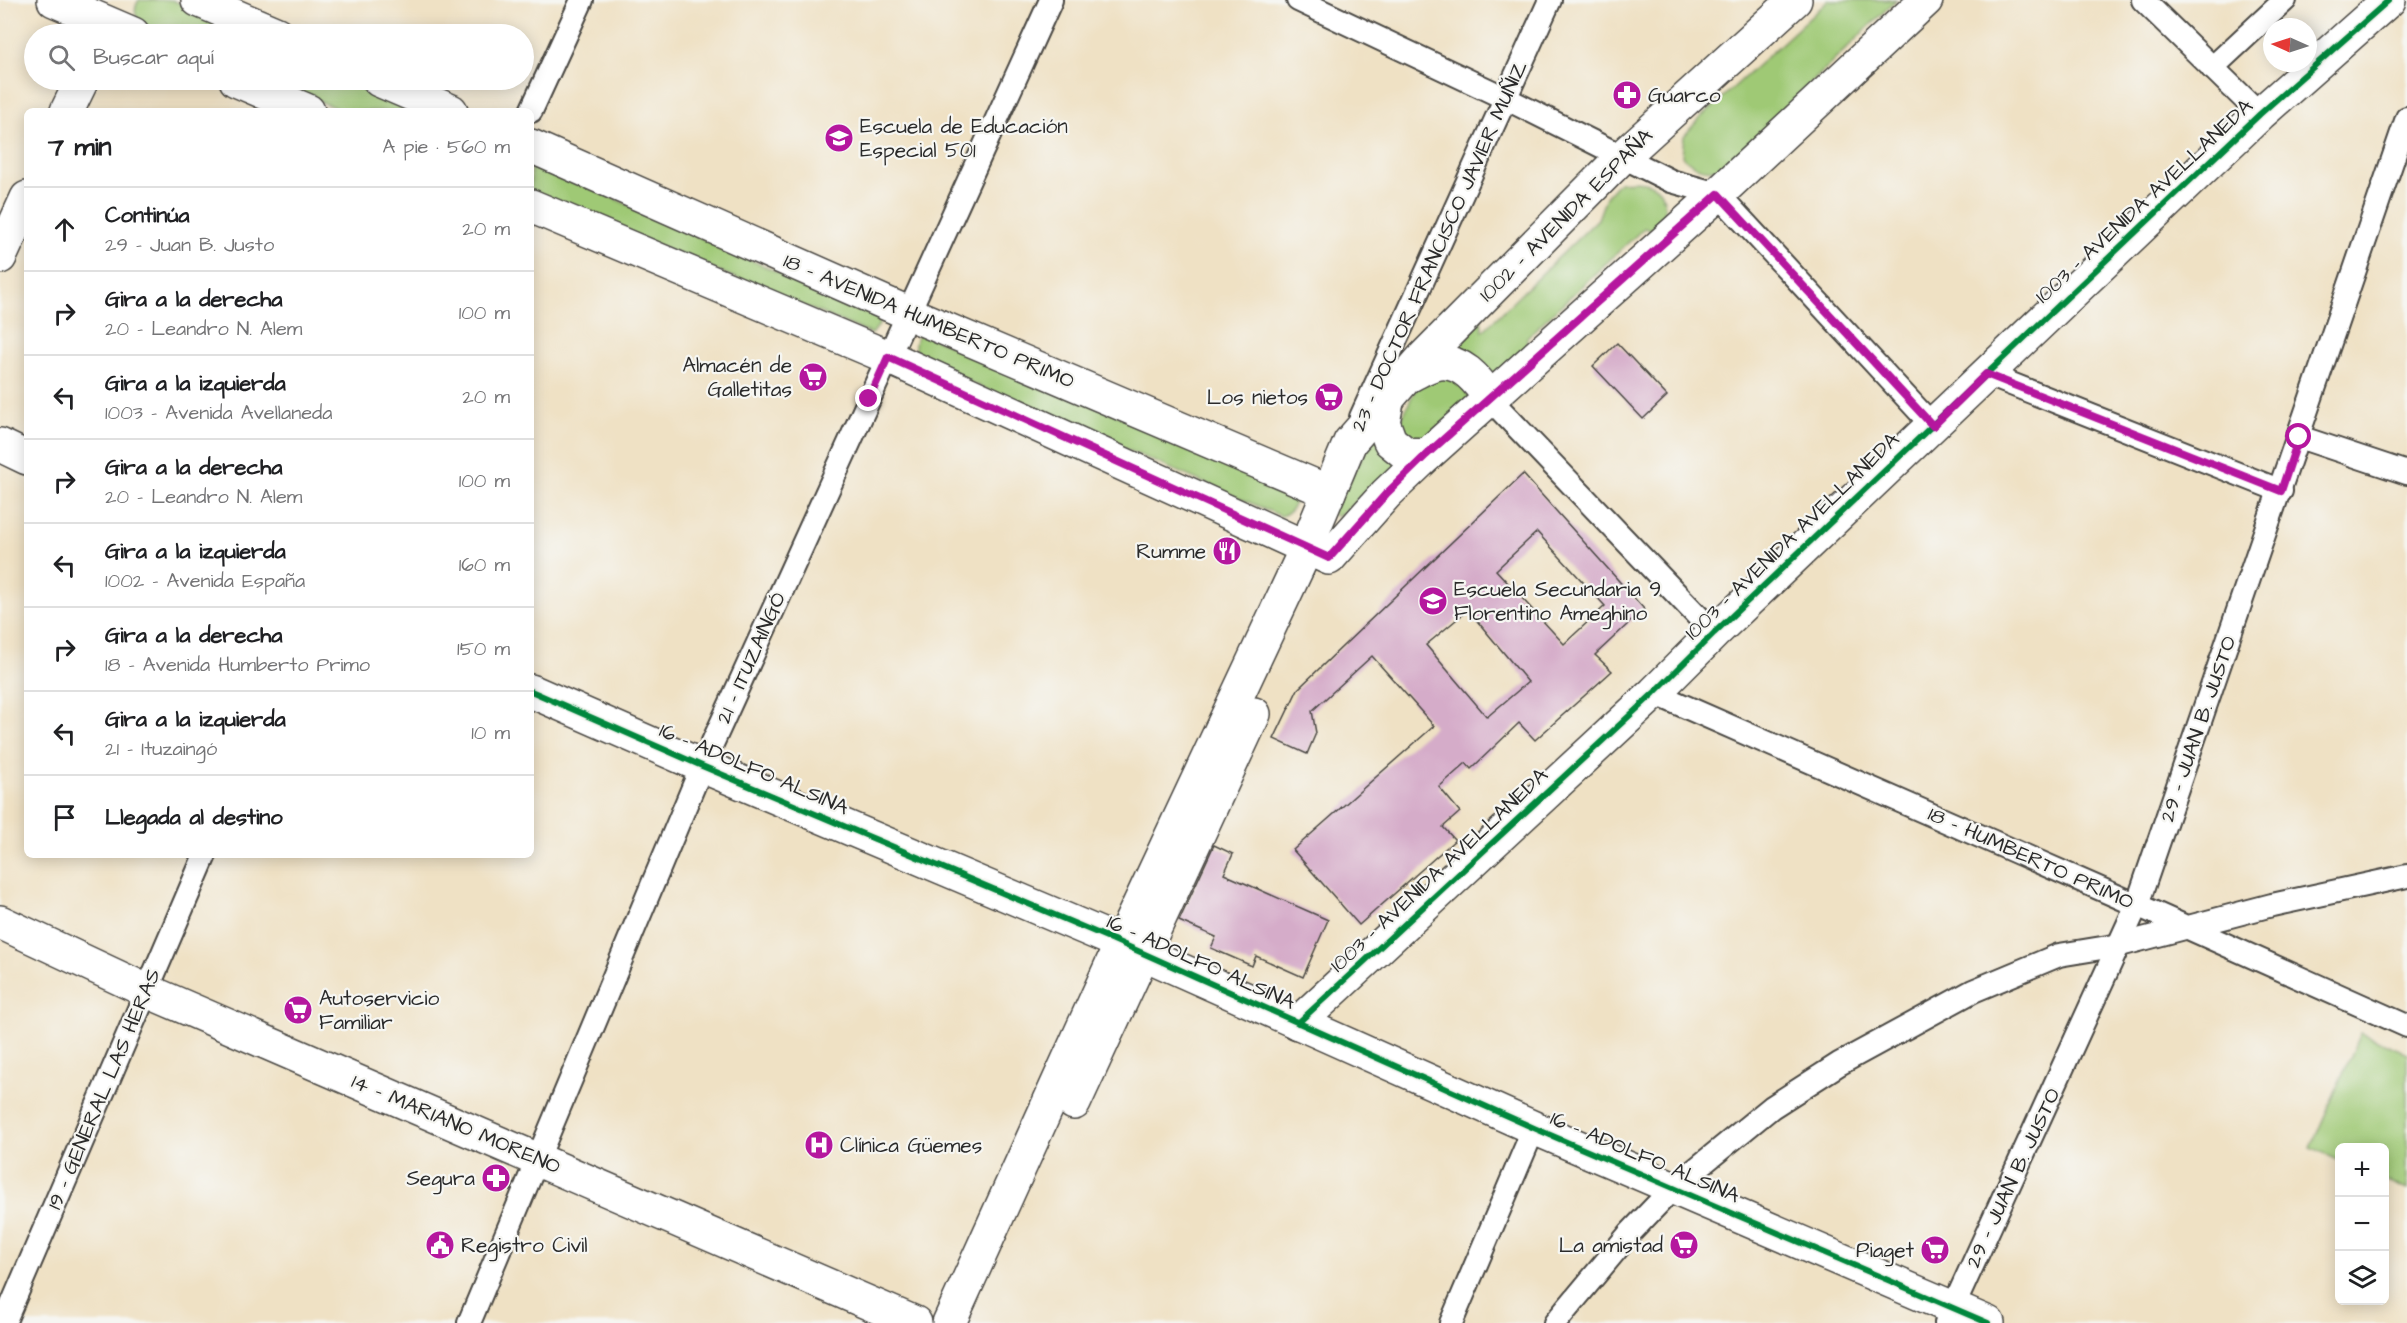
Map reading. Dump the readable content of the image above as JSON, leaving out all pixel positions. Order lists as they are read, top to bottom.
{
  "streets": {
    "street": [
      "1003 - AVENIDA AVELLANEDA",
      "1002 - AVENIDA ESPAÑA",
      "23 - DOCTOR FRANCISCO JAVIER MUÑIZ",
      "18 - AVENIDA HUMBERTO PRIMO",
      "21 - ITUZAINGÓ",
      "29 - JUAN B. JUSTO",
      "16 - ADOLFO ALSINA",
      "18 - HUMBERTO PRIMO",
      "19 - GENERAL LAS HERAS",
      "14 - MARIANO MORENO"
    ]
  },
  "crossings": [
    ["1003 - AVENIDA AVELLANEDA", "16 - ADOLFO ALSINA"],
    ["1003 - AVENIDA AVELLANEDA", "18 - HUMBERTO PRIMO"],
    ["1002 - AVENIDA ESPAÑA", "23 - DOCTOR FRANCISCO JAVIER MUÑIZ"],
    ["23 - DOCTOR FRANCISCO JAVIER MUÑIZ", "18 - AVENIDA HUMBERTO PRIMO"],
    ["18 - AVENIDA HUMBERTO PRIMO", "21 - ITUZAINGÓ"],
    ["21 - ITUZAINGÓ", "16 - ADOLFO ALSINA"],
    ["21 - ITUZAINGÓ", "14 - MARIANO MORENO"],
    ["29 - JUAN B. JUSTO", "16 - ADOLFO ALSINA"],
    ["29 - JUAN B. JUSTO", "18 - HUMBERTO PRIMO"],
    ["19 - GENERAL LAS HERAS", "14 - MARIANO MORENO"]
  ],
  "places": {
    "pharmacy": ["Guarco", "Segura"],
    "school or university": ["Escuela de Educación Especial 501", "Escuela Secundaria 9 Florentino Ameghino"],
    "supermarket": [
      "Almacén de Galletitas",
      "Los nietos",
      "Autoservicio Familiar",
      "La amistad",
      "Piaget"
    ],
    "restaurant": ["Rumme"],
    "hospital": ["Clínica Güemes"],
    "public building": ["Registro Civil"]
  },
  "north": "left",
  "page": {
    "search": "Buscar aquí",
    "heading": ["7 min", "A pie · 560 m"],
    "list": [
      ["Continúa", "29 - Juan B. Justo", "20 m"],
      ["Gira a la derecha", "20 - Leandro N. Alem", "100 m"],
      ["Gira a la izquierda", "1003 - Avenida Avellaneda", "20 m"],
      ["Gira a la derecha", "20 - Leandro N. Alem", "100 m"],
      ["Gira a la izquierda", "1002 - Avenida España", "160 m"],
      ["Gira a la derecha", "18 - Avenida Humberto Primo", "150 m"],
      ["Gira a la izquierda", "21 - Ituzaingó", "10 m"],
      "Llegada al destino"
    ],
    "map_buttons": ["+", "−"]
  }
}
